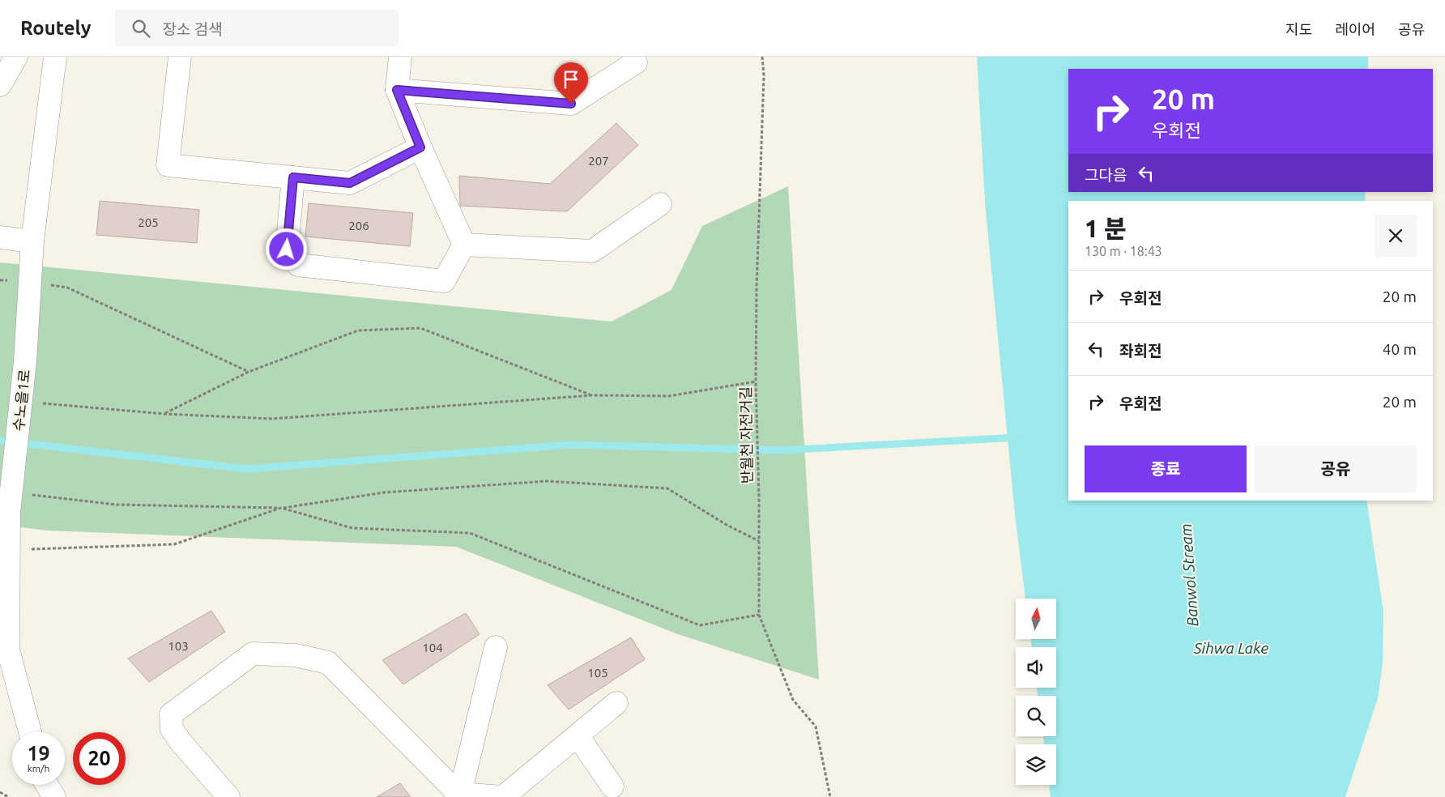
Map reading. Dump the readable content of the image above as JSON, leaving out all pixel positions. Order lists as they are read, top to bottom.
{
  "streets": {
    "street": ["수노을1로"],
    "path": ["반월천 자전거길"]
  },
  "water": ["Banwol Stream", "Sihwa Lake"],
  "house_numbers": [
    "207",
    "205",
    "206",
    "103",
    "104",
    "105"
  ],
  "north": "top",
  "page": {
    "header": "Routely",
    "search": "장소 검색",
    "nav": ["지도", "레이어", "공유"],
    "turn": ["20 m", "우회전"],
    "then": "그다음",
    "heading": ["1 분", "130 m · 18:43"],
    "list": [
      {
        "name": "우회전",
        "value": "20 m"
      },
      {
        "name": "좌회전",
        "value": "40 m"
      },
      {
        "name": "우회전",
        "value": "20 m"
      }
    ],
    "buttons": ["종료", "공유"],
    "speed": "19 km/h",
    "limit": "20"
  }
}
